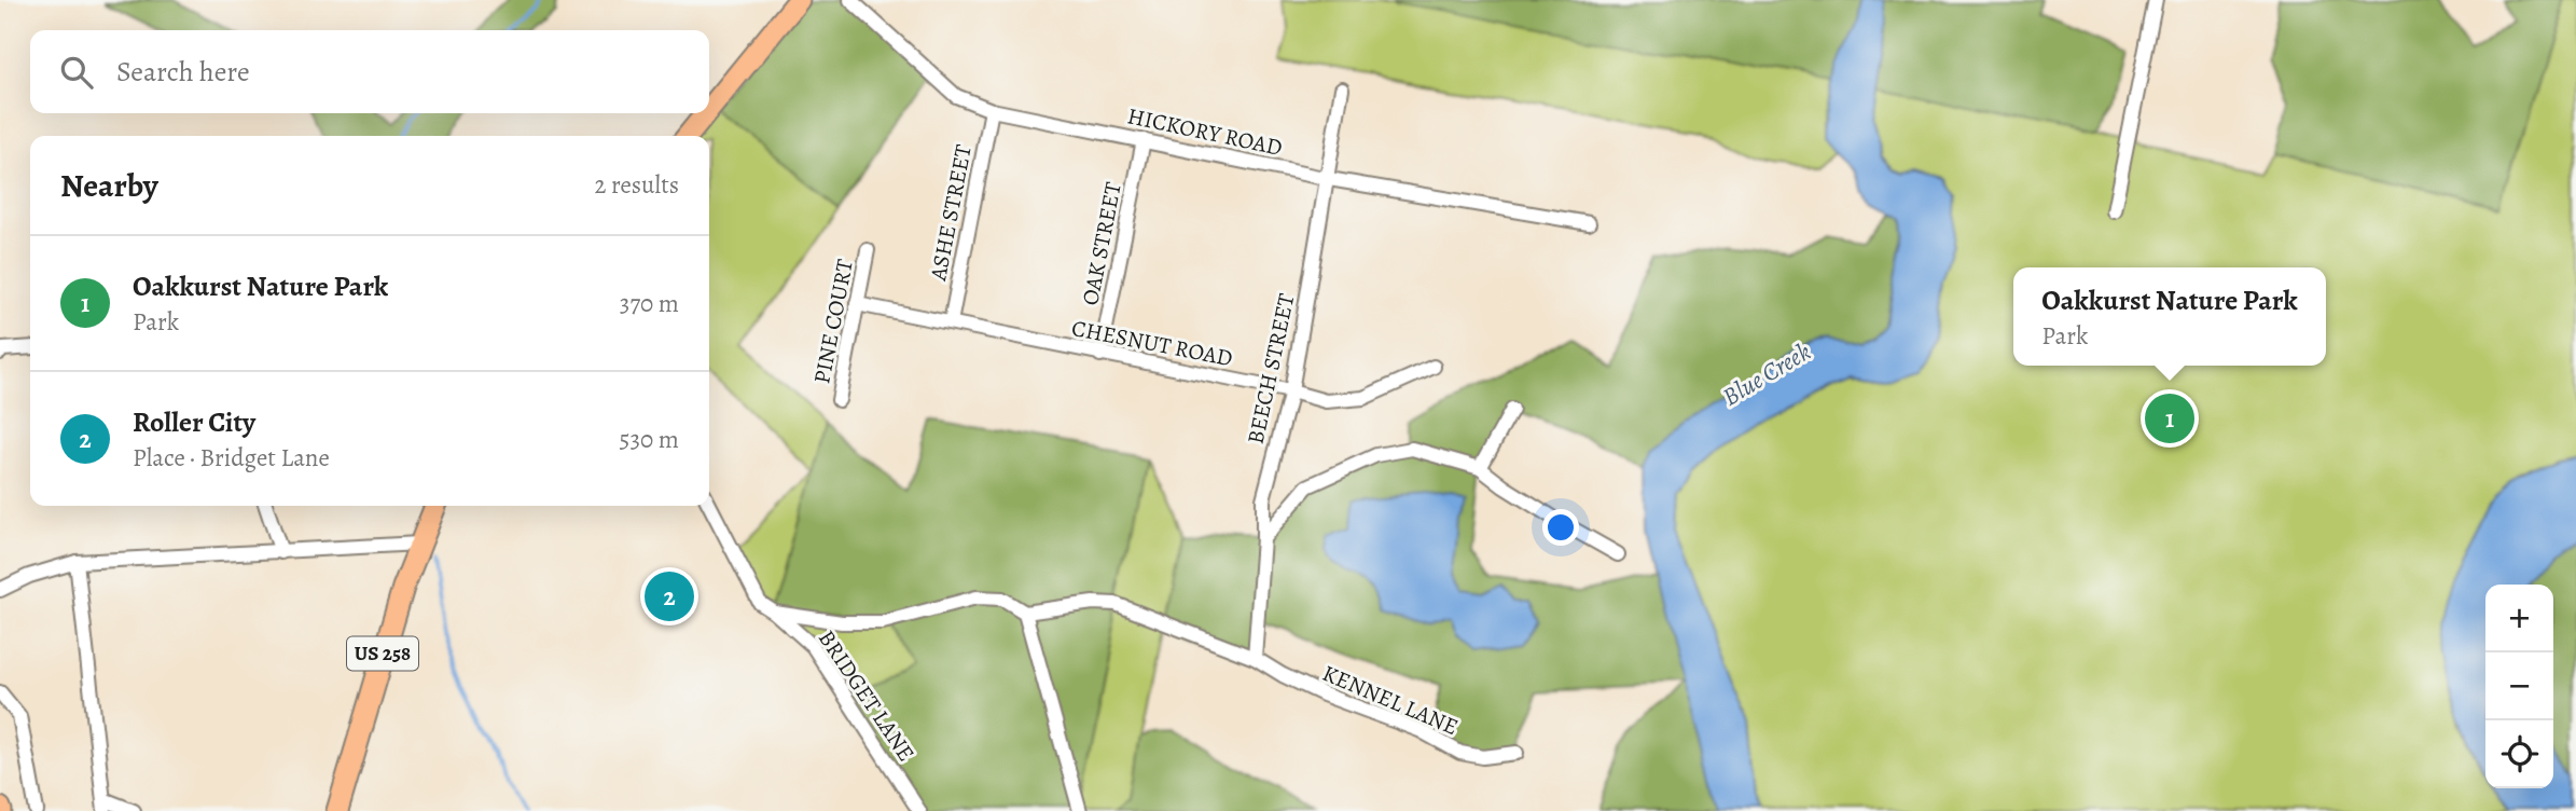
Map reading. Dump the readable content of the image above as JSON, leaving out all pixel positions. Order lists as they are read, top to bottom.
{
  "streets": {
    "main road": ["US 258"],
    "street": [
      "HICKORY ROAD",
      "ASHE STREET",
      "OAK STREET",
      "PINE COURT",
      "CHESNUT ROAD",
      "BEECH STREET",
      "BRIDGET LANE",
      "KENNEL LANE"
    ]
  },
  "crossings": [
    ["HICKORY ROAD", "ASHE STREET"],
    ["HICKORY ROAD", "OAK STREET"],
    ["HICKORY ROAD", "BEECH STREET"],
    ["ASHE STREET", "CHESNUT ROAD"],
    ["OAK STREET", "CHESNUT ROAD"],
    ["PINE COURT", "CHESNUT ROAD"],
    ["CHESNUT ROAD", "BEECH STREET"],
    ["BEECH STREET", "KENNEL LANE"]
  ],
  "water": ["Blue Creek"],
  "page": {
    "search": "Search here",
    "heading": ["Nearby", "2 results"],
    "list": [
      {
        "mark": "1",
        "name": "Oakkurst Nature Park",
        "note": "Park",
        "value": "370 m"
      },
      {
        "mark": "2",
        "name": "Roller City",
        "note": "Place · Bridget Lane",
        "value": "530 m"
      }
    ],
    "popup": ["Oakkurst Nature Park", "Park"],
    "pins": ["1", "2"],
    "map_buttons": ["+", "−"]
  }
}
